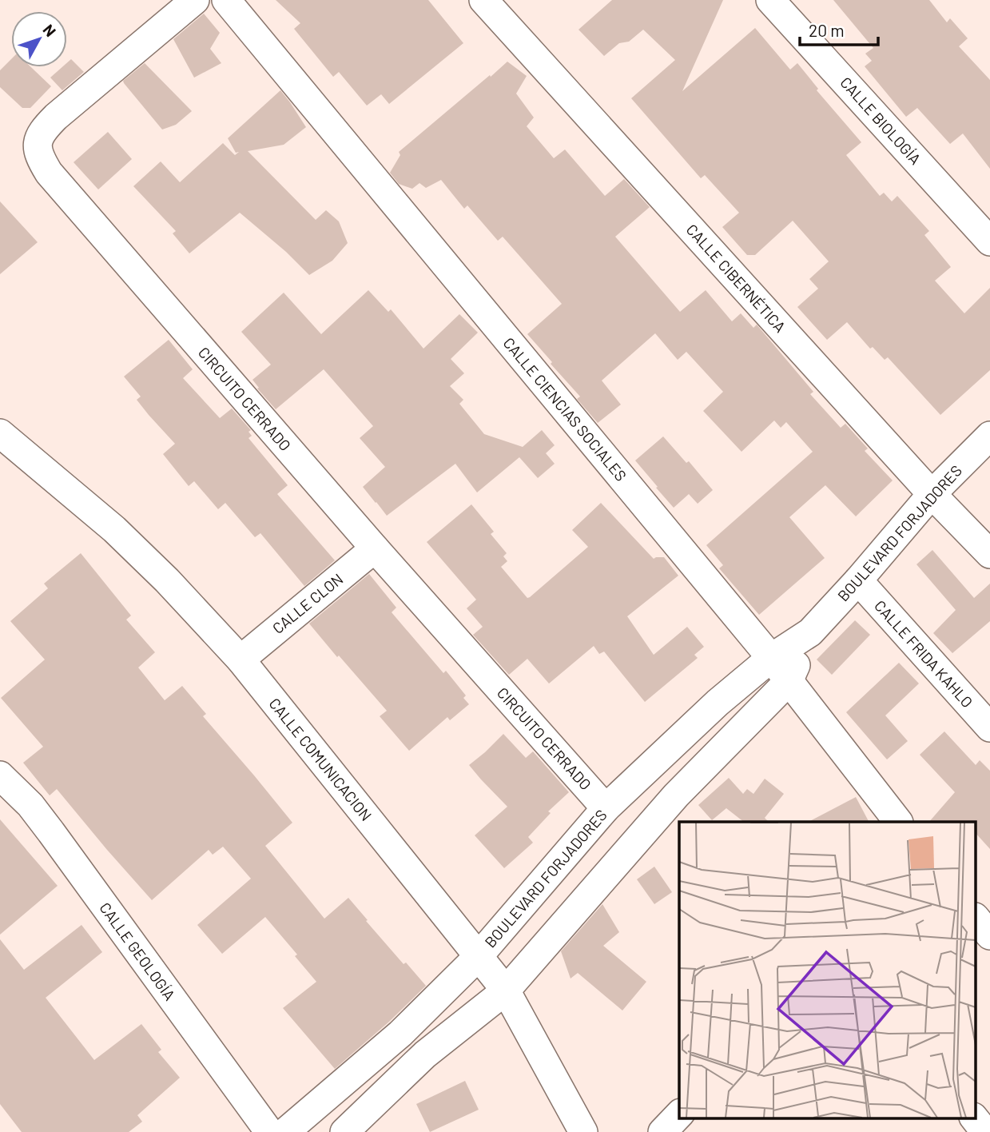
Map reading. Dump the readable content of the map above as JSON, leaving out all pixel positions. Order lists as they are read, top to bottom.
{
  "streets": {
    "street": [
      "CALLE BIOLOGÍA",
      "CALLE CIBERNÉTICA",
      "CIRCUITO CERRADO",
      "CALLE CIENCIAS SOCIALES",
      "BOULEVARD FORJADORES",
      "CALLE CLON",
      "CALLE FRIDA KAHLO",
      "CALLE COMUNICACION",
      "CALLE GEOLOGÍA"
    ]
  },
  "crossings": [
    ["CALLE CIBERNÉTICA", "BOULEVARD FORJADORES"],
    ["CIRCUITO CERRADO", "BOULEVARD FORJADORES"],
    ["CIRCUITO CERRADO", "CALLE CLON"],
    ["CALLE CIENCIAS SOCIALES", "BOULEVARD FORJADORES"],
    ["BOULEVARD FORJADORES", "CALLE FRIDA KAHLO"],
    ["BOULEVARD FORJADORES", "CALLE COMUNICACION"],
    ["CALLE CLON", "CALLE COMUNICACION"]
  ],
  "scale_bar": "20 m",
  "north": "top right"
}
